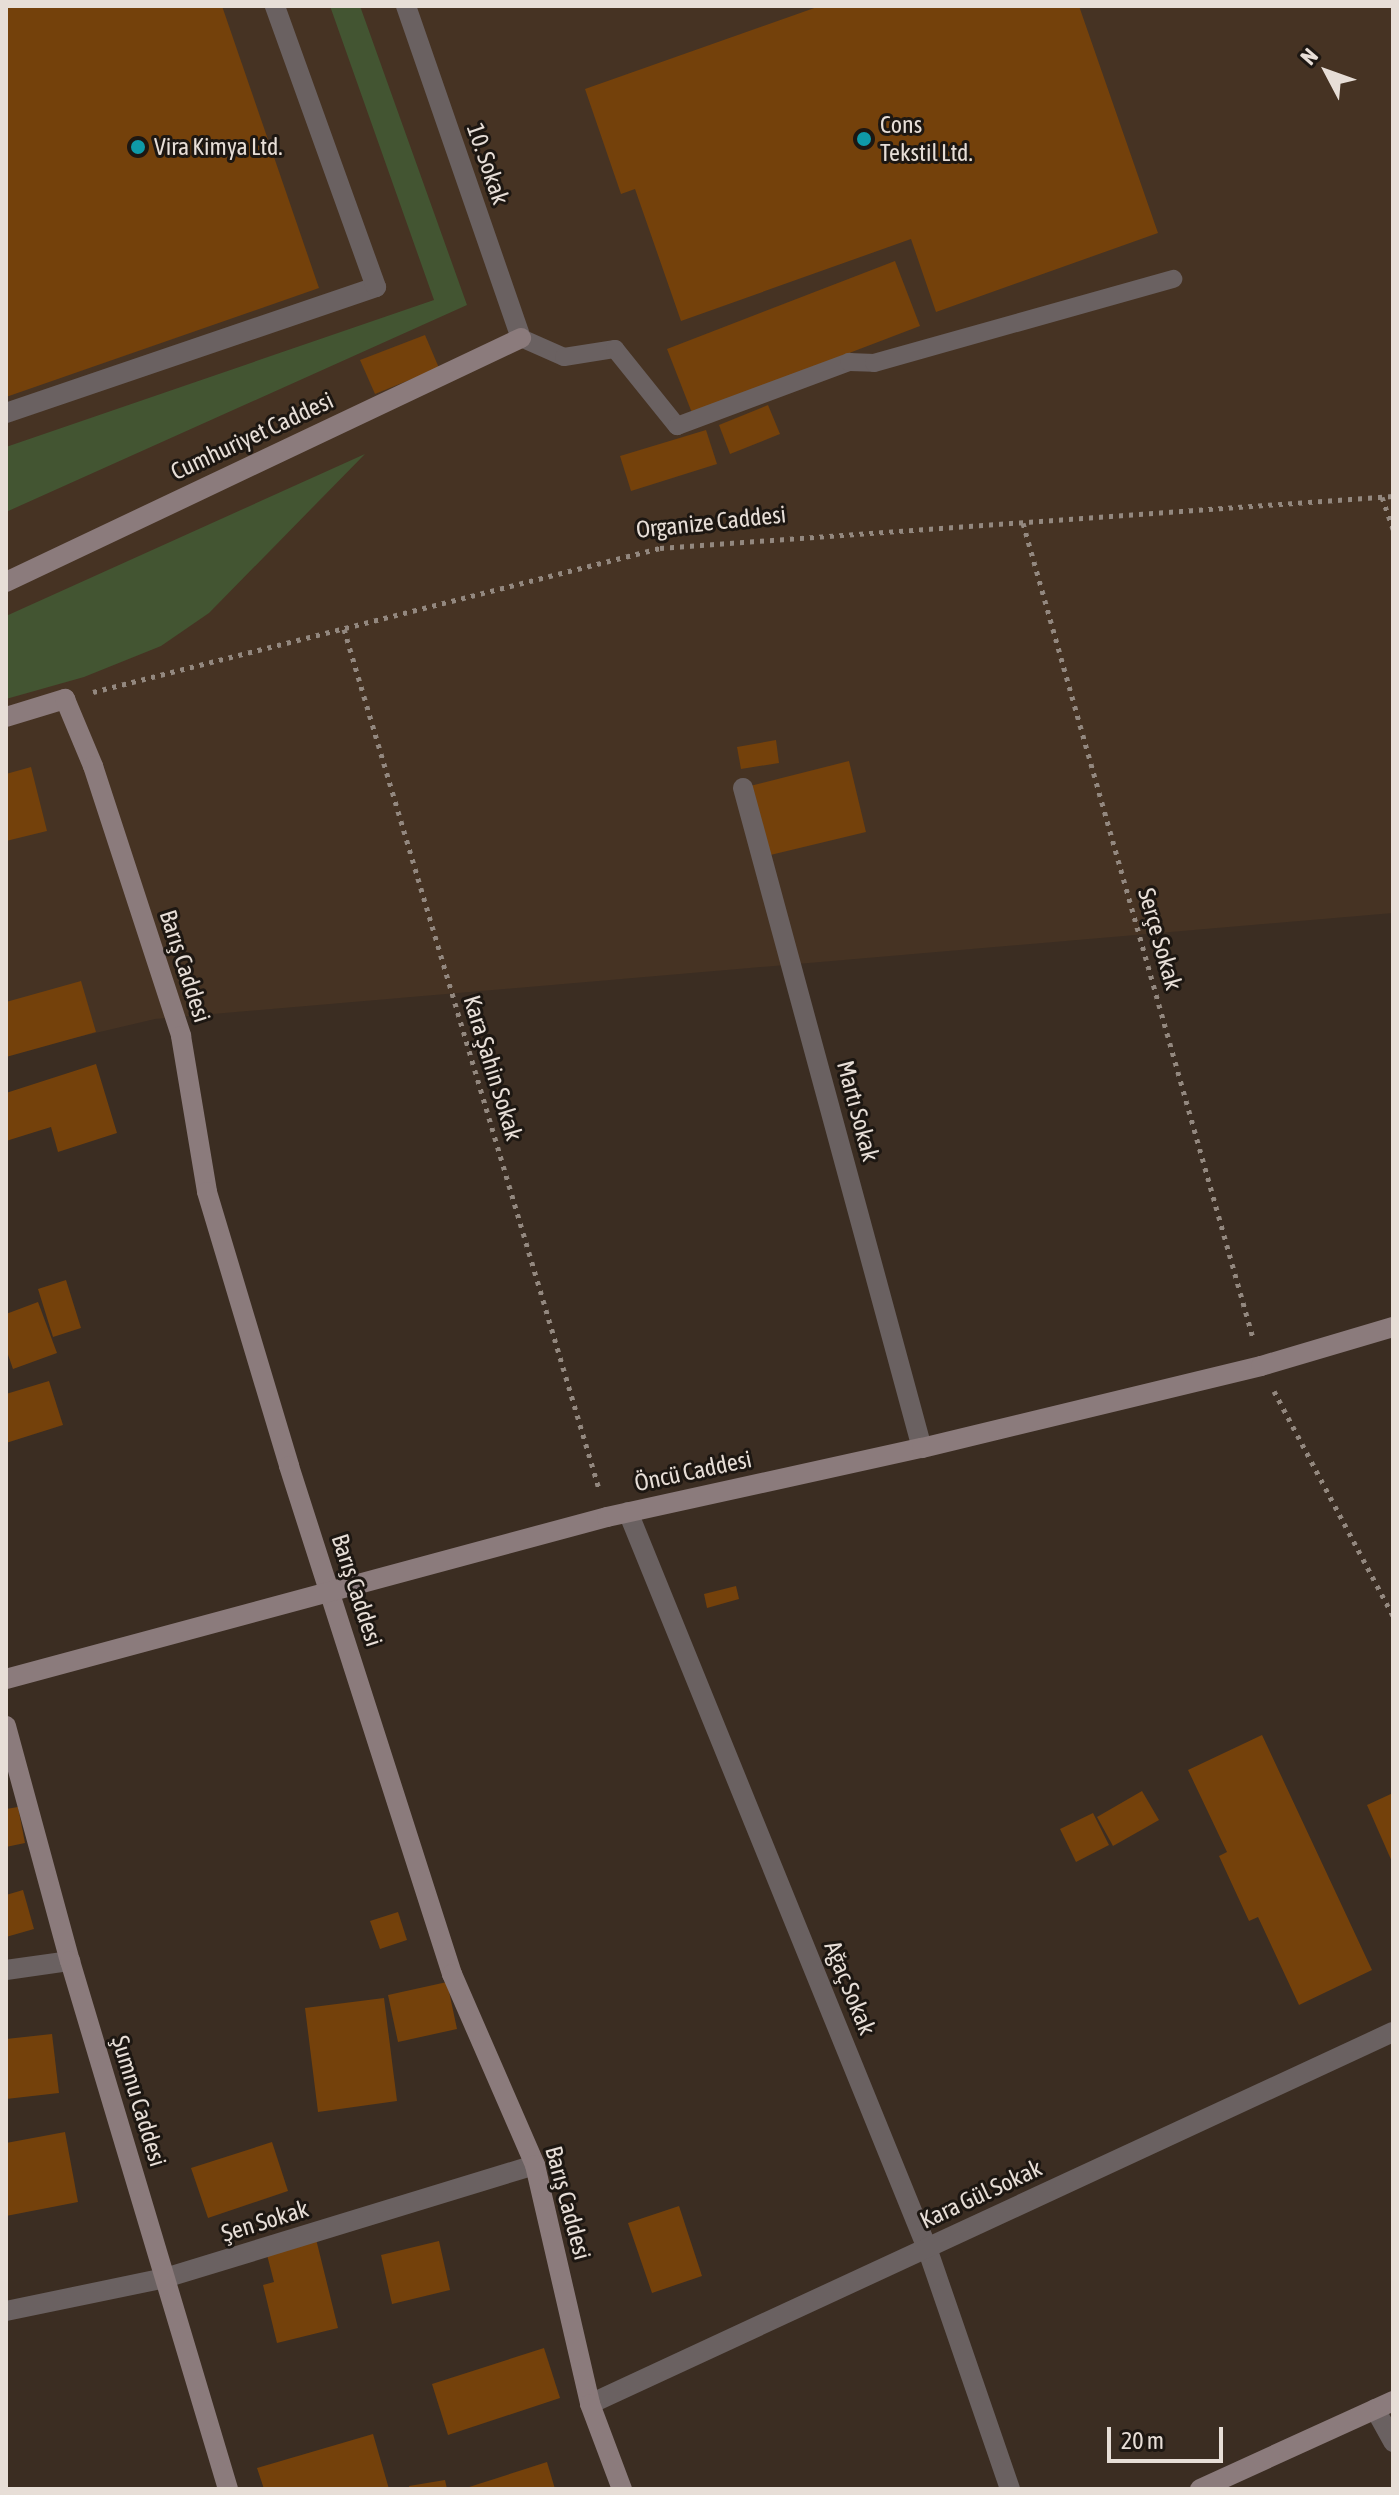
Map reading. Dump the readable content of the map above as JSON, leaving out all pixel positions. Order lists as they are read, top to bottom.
{
  "streets": {
    "street": [
      "10. Sokak",
      "Cumhuriyet Caddesi",
      "Barış Caddesi",
      "Martı Sokak",
      "Öncü Caddesi",
      "Ağaç Sokak",
      "Şumnu Caddesi",
      "Kara Gül Sokak",
      "Şen Sokak"
    ],
    "path": ["Organize Caddesi", "Serçe Sokak", "Kara Şahin Sokak"]
  },
  "crossings": [
    ["10. Sokak", "Cumhuriyet Caddesi"],
    ["Organize Caddesi", "Serçe Sokak"],
    ["Organize Caddesi", "Barış Caddesi"],
    ["Organize Caddesi", "Kara Şahin Sokak"],
    ["Serçe Sokak", "Öncü Caddesi"],
    ["Barış Caddesi", "Öncü Caddesi"],
    ["Barış Caddesi", "Kara Gül Sokak"],
    ["Barış Caddesi", "Şen Sokak"],
    ["Kara Şahin Sokak", "Öncü Caddesi"],
    ["Martı Sokak", "Öncü Caddesi"],
    ["Öncü Caddesi", "Ağaç Sokak"],
    ["Ağaç Sokak", "Kara Gül Sokak"],
    ["Şumnu Caddesi", "Şen Sokak"]
  ],
  "places": ["Cons Tekstil Ltd.", "Vira Kimya Ltd."],
  "scale_bar": "20 m",
  "north": "top left"
}
